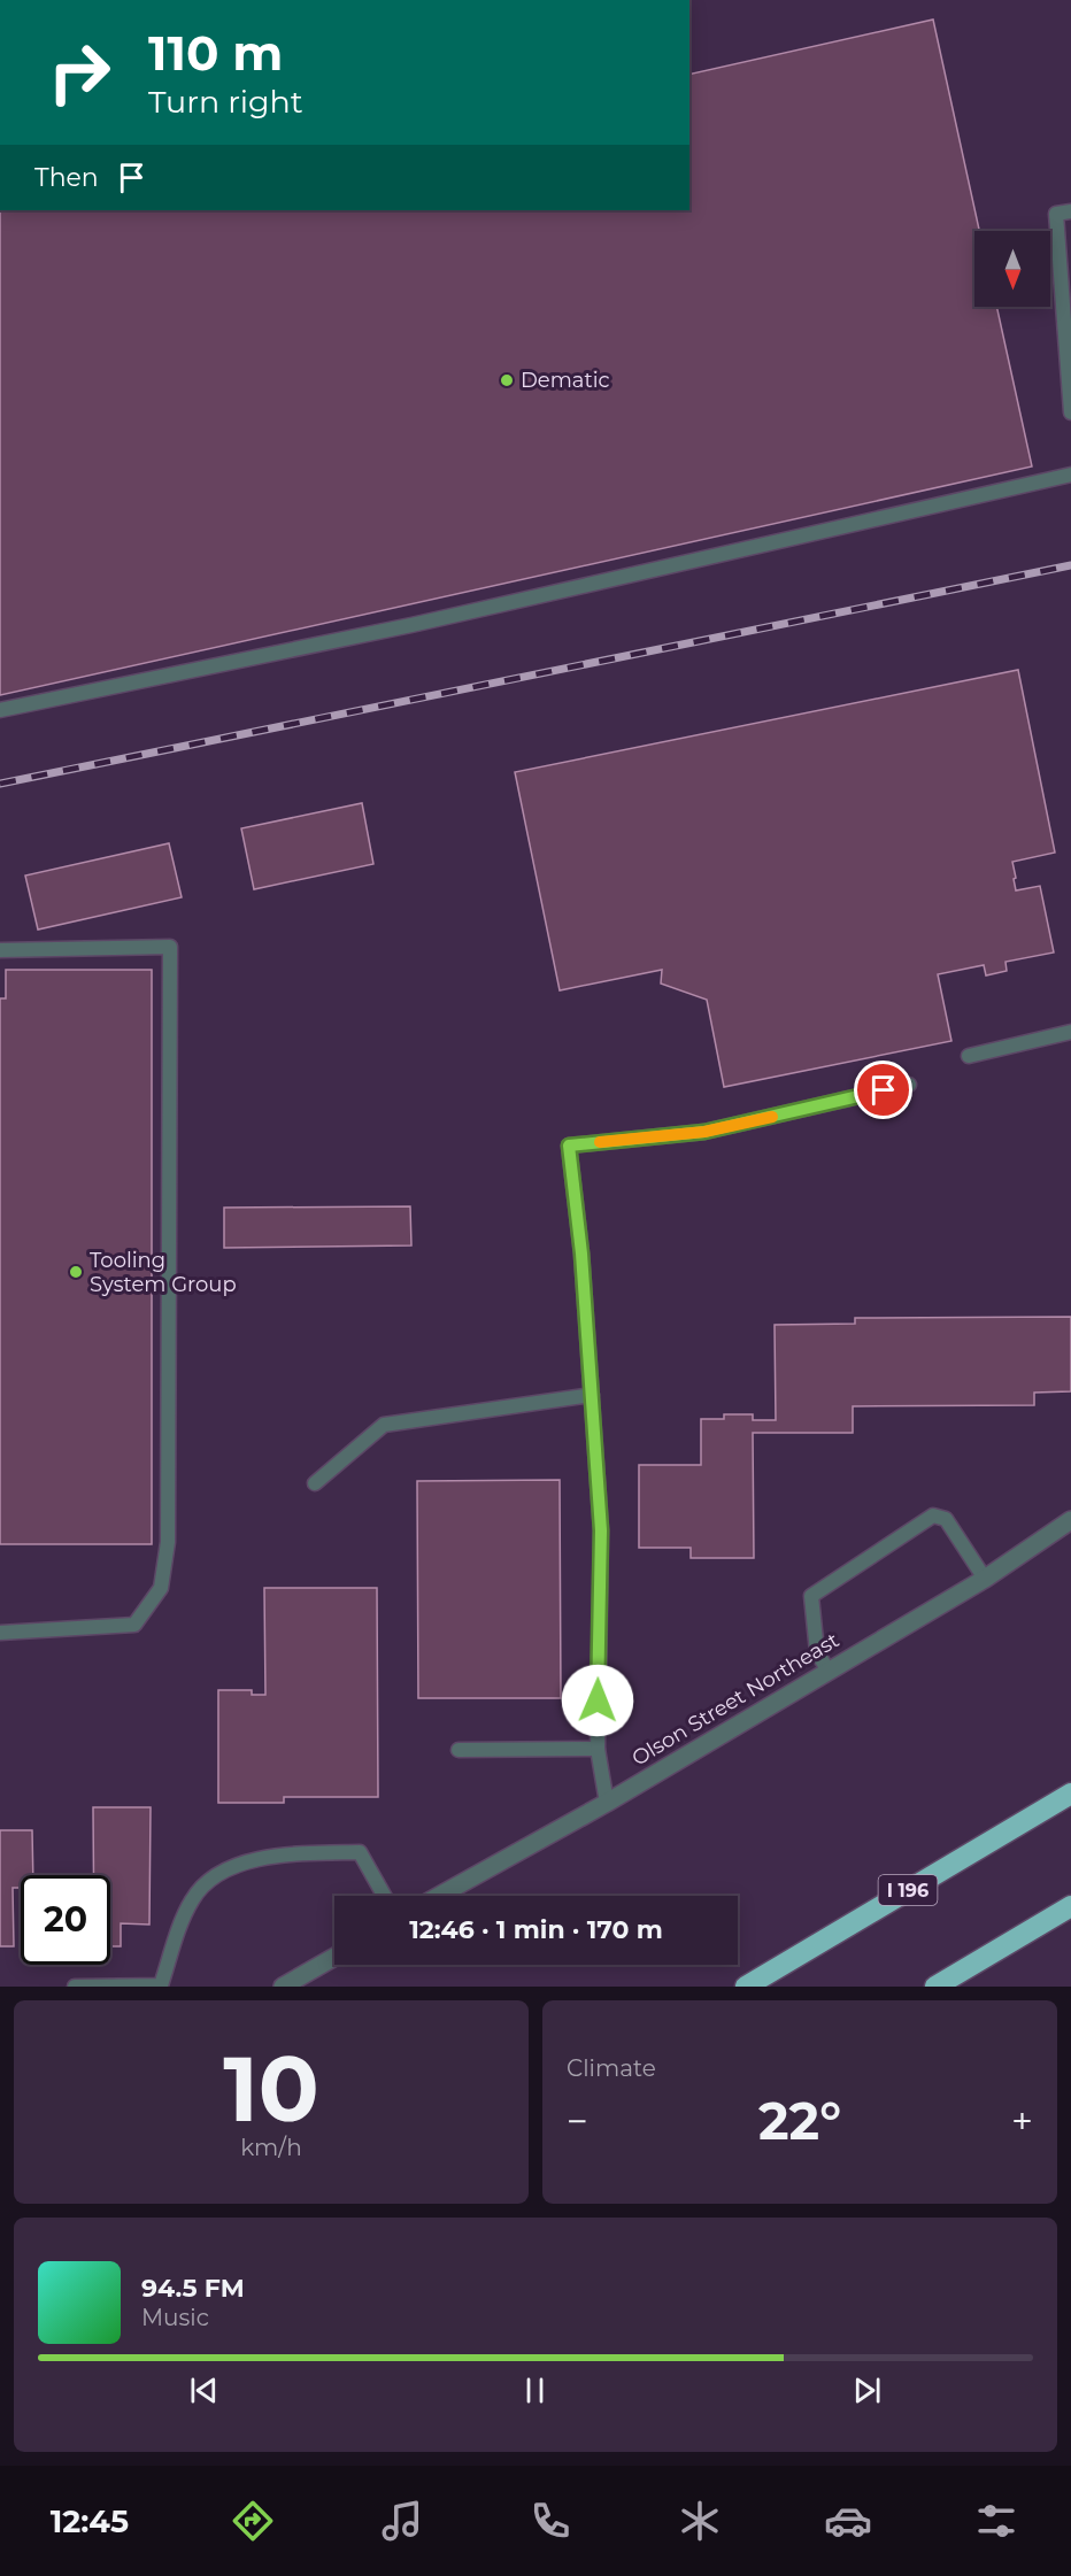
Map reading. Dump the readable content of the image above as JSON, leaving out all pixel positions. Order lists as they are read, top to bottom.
{
  "streets": {
    "highway": ["I 196"],
    "street": ["Olson Street Northeast"]
  },
  "places": ["Dematic", "Tooling System Group"],
  "north": "bottom",
  "page": {
    "turn": ["110 m", "Turn right"],
    "then": "Then",
    "limit": "20",
    "trip": "12:46 · 1 min · 170 m",
    "tile": [
      ["10", "km/h"],
      "Climate"
    ],
    "heat": ["−", "22°", "+"],
    "song": ["94.5 FM", "Music"],
    "tabs": "12:45"
  }
}
